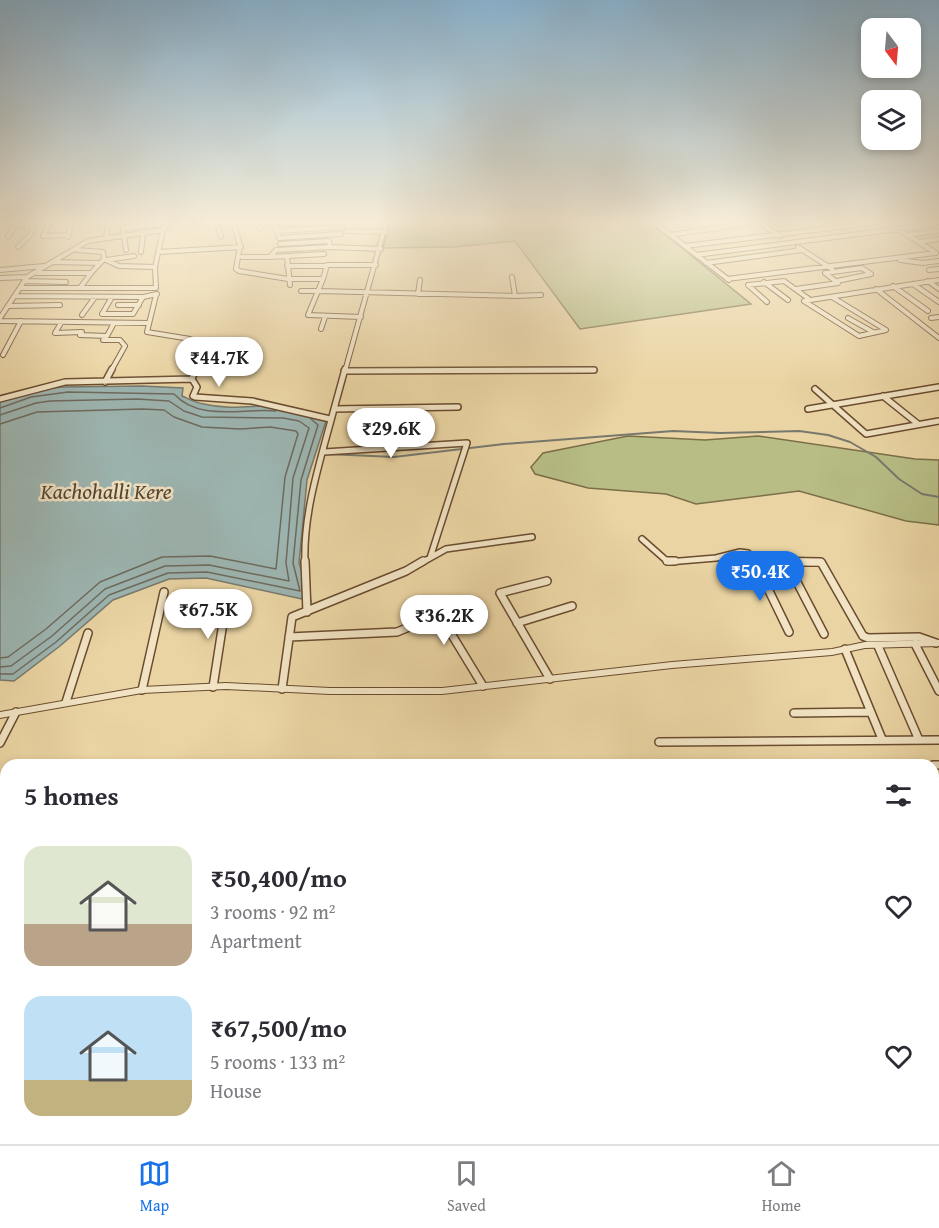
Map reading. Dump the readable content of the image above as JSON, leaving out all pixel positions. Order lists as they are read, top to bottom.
{
  "water": ["Kachohalli Kere"],
  "north": "bottom",
  "page": {
    "price": [
      "₹44.7K",
      "₹29.6K",
      "₹50.4K",
      "₹67.5K",
      "₹36.2K"
    ],
    "heading": "5 homes",
    "list": [
      {
        "name": "₹50,400/mo",
        "note": "3 rooms · 92 m² · Apartment"
      },
      {
        "name": "₹67,500/mo",
        "note": "5 rooms · 133 m² · House"
      }
    ],
    "tabs": ["Map", "Saved", "Home"]
  }
}
